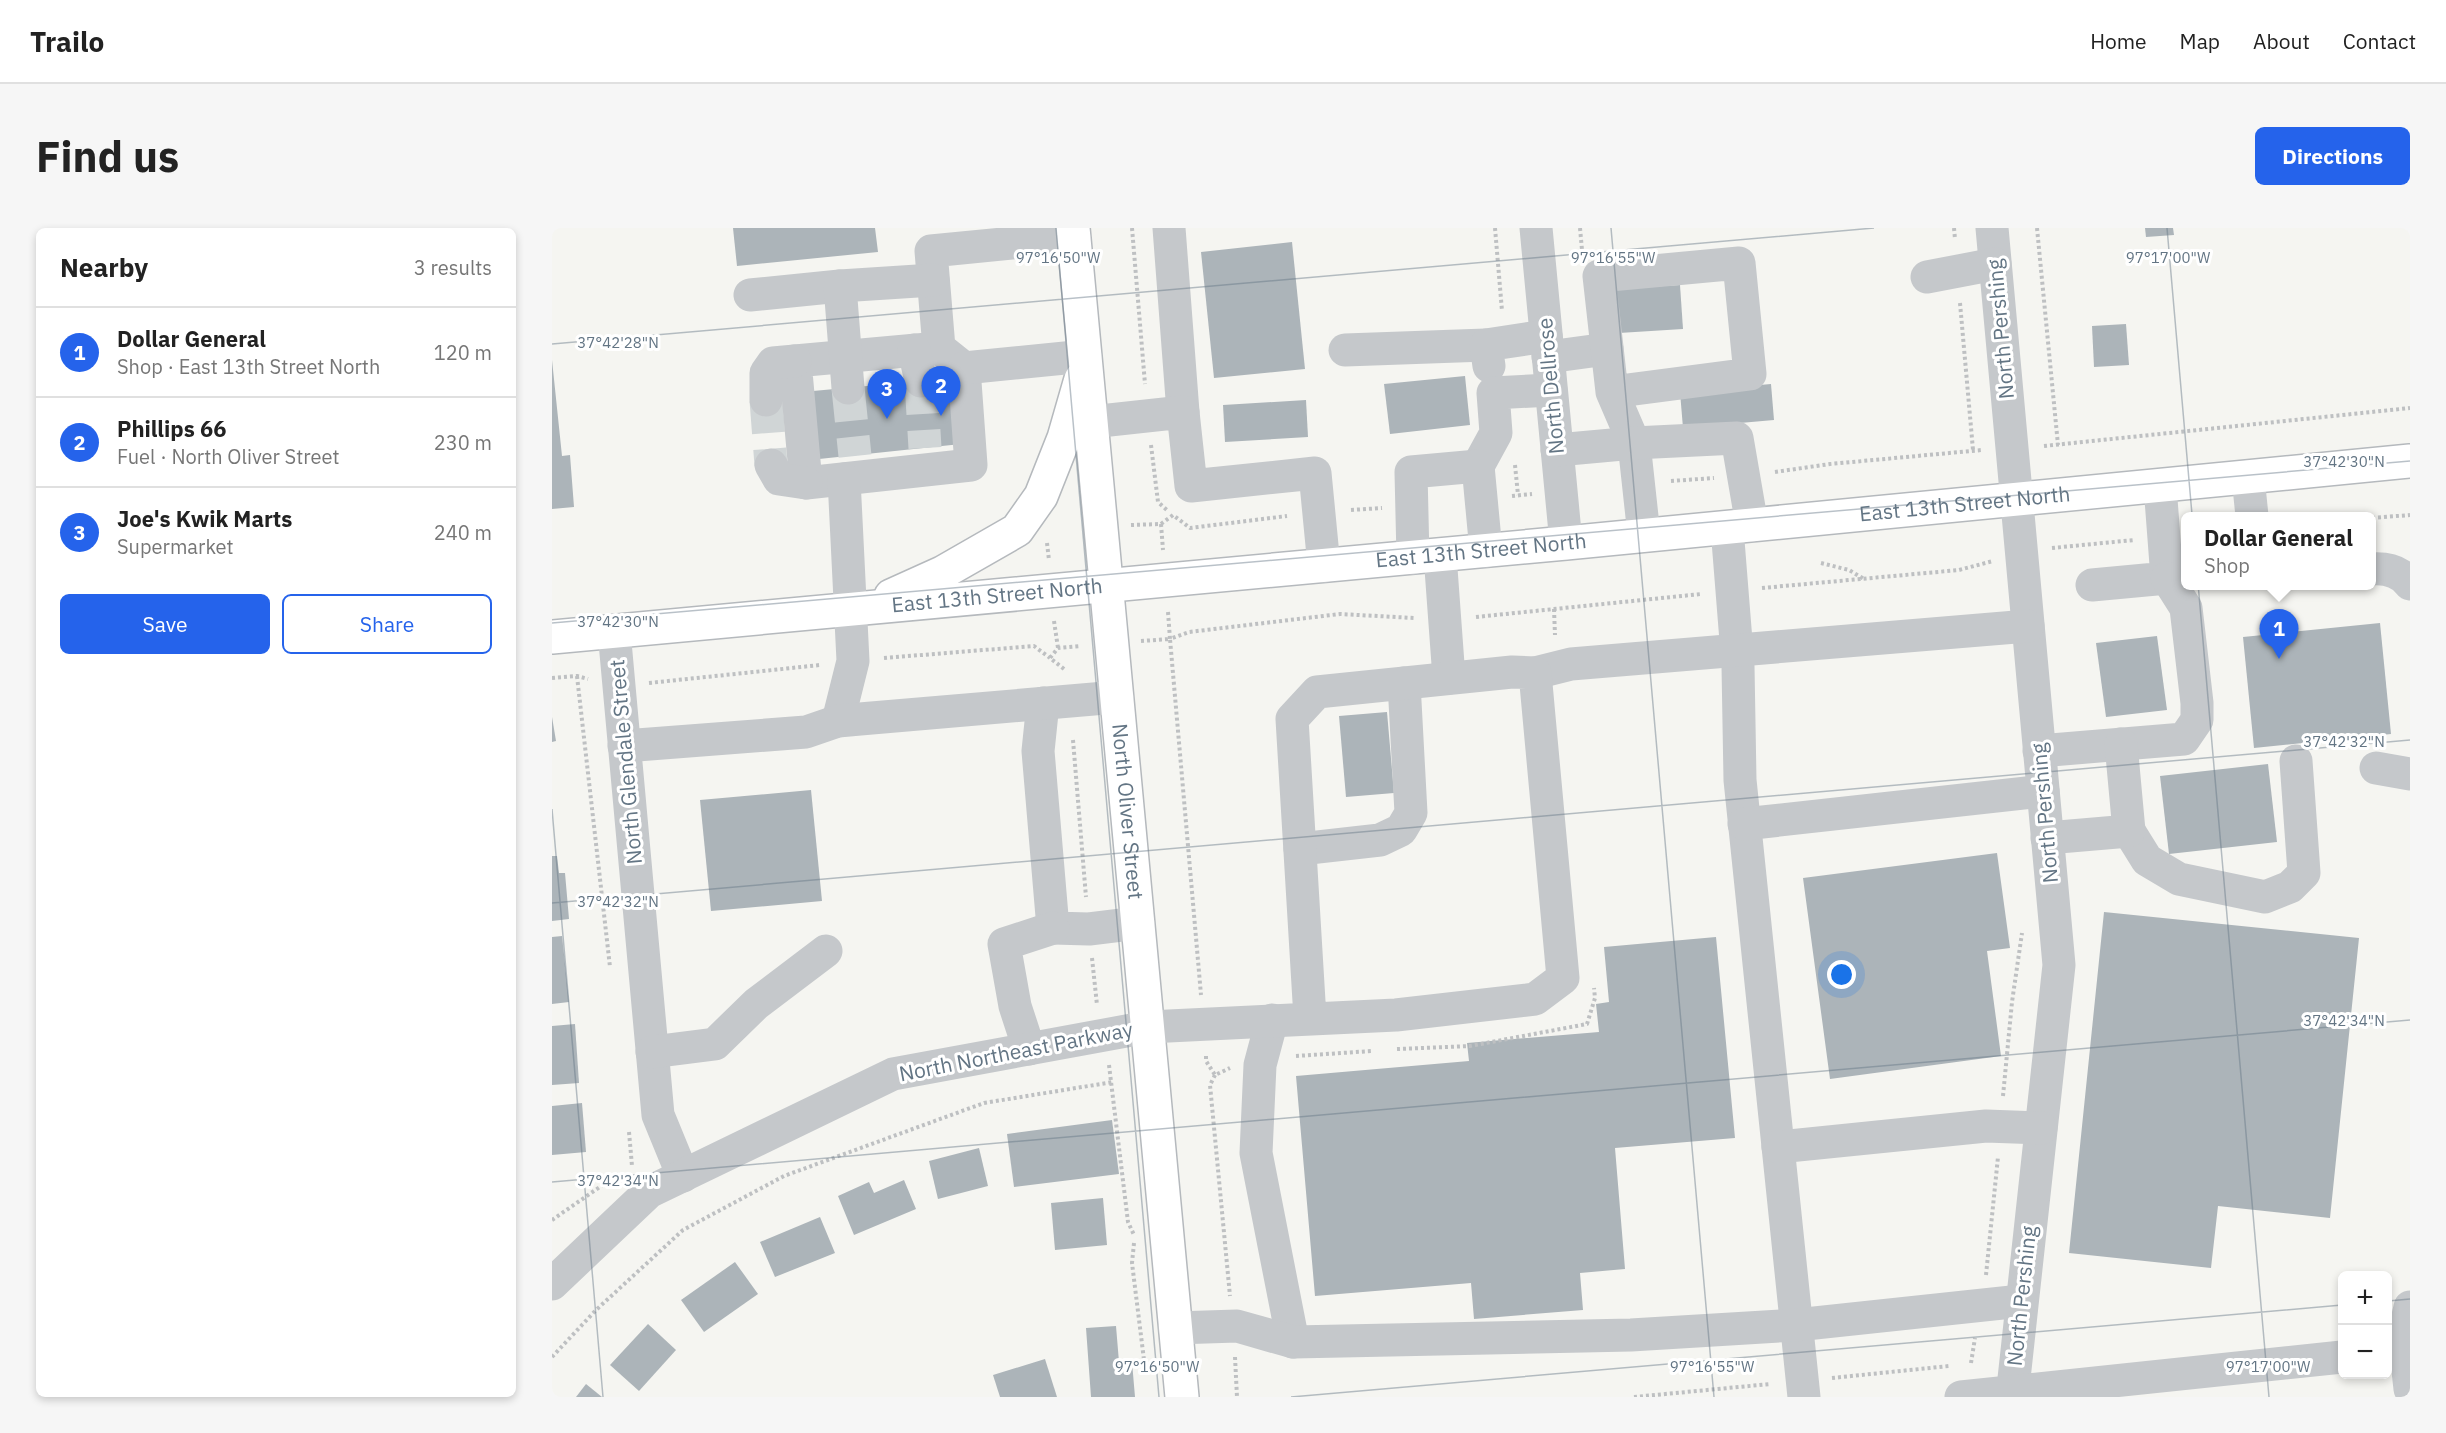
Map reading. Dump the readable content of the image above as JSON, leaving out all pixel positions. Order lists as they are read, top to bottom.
{
  "streets": {
    "main road": ["East 13th Street North", "North Oliver Street"],
    "street": [
      "North Pershing",
      "North Dellrose",
      "North Glendale Street",
      "North Northeast Parkway"
    ]
  },
  "crossings": [
    ["North Pershing", "East 13th Street North"],
    ["North Dellrose", "East 13th Street North"],
    ["East 13th Street North", "North Glendale Street"],
    ["East 13th Street North", "North Oliver Street"],
    ["North Glendale Street", "North Northeast Parkway"],
    ["North Oliver Street", "North Northeast Parkway"]
  ],
  "page": {
    "header": "Trailo",
    "nav": [
      "Home",
      "Map",
      "About",
      "Contact"
    ],
    "buttons": [
      "Directions",
      ["Save", "Share"]
    ],
    "title": "Find us",
    "heading": ["Nearby", "3 results"],
    "list": [
      {
        "mark": "1",
        "name": "Dollar General",
        "note": "Shop · East 13th Street North",
        "value": "120 m"
      },
      {
        "mark": "2",
        "name": "Phillips 66",
        "note": "Fuel · North Oliver Street",
        "value": "230 m"
      },
      {
        "mark": "3",
        "name": "Joe's Kwik Marts",
        "note": "Supermarket",
        "value": "240 m"
      }
    ],
    "pins": ["2", "3", "1"],
    "popup": ["Dollar General", "Shop"],
    "map_buttons": ["+", "−"]
  },
  "coordinates": [
    "97°16'50\"W",
    "97°16'55\"W",
    "97°17'00\"W",
    "37°42'28\"N",
    "37°42'30\"N",
    "37°42'32\"N",
    "37°42'34\"N"
  ]
}
